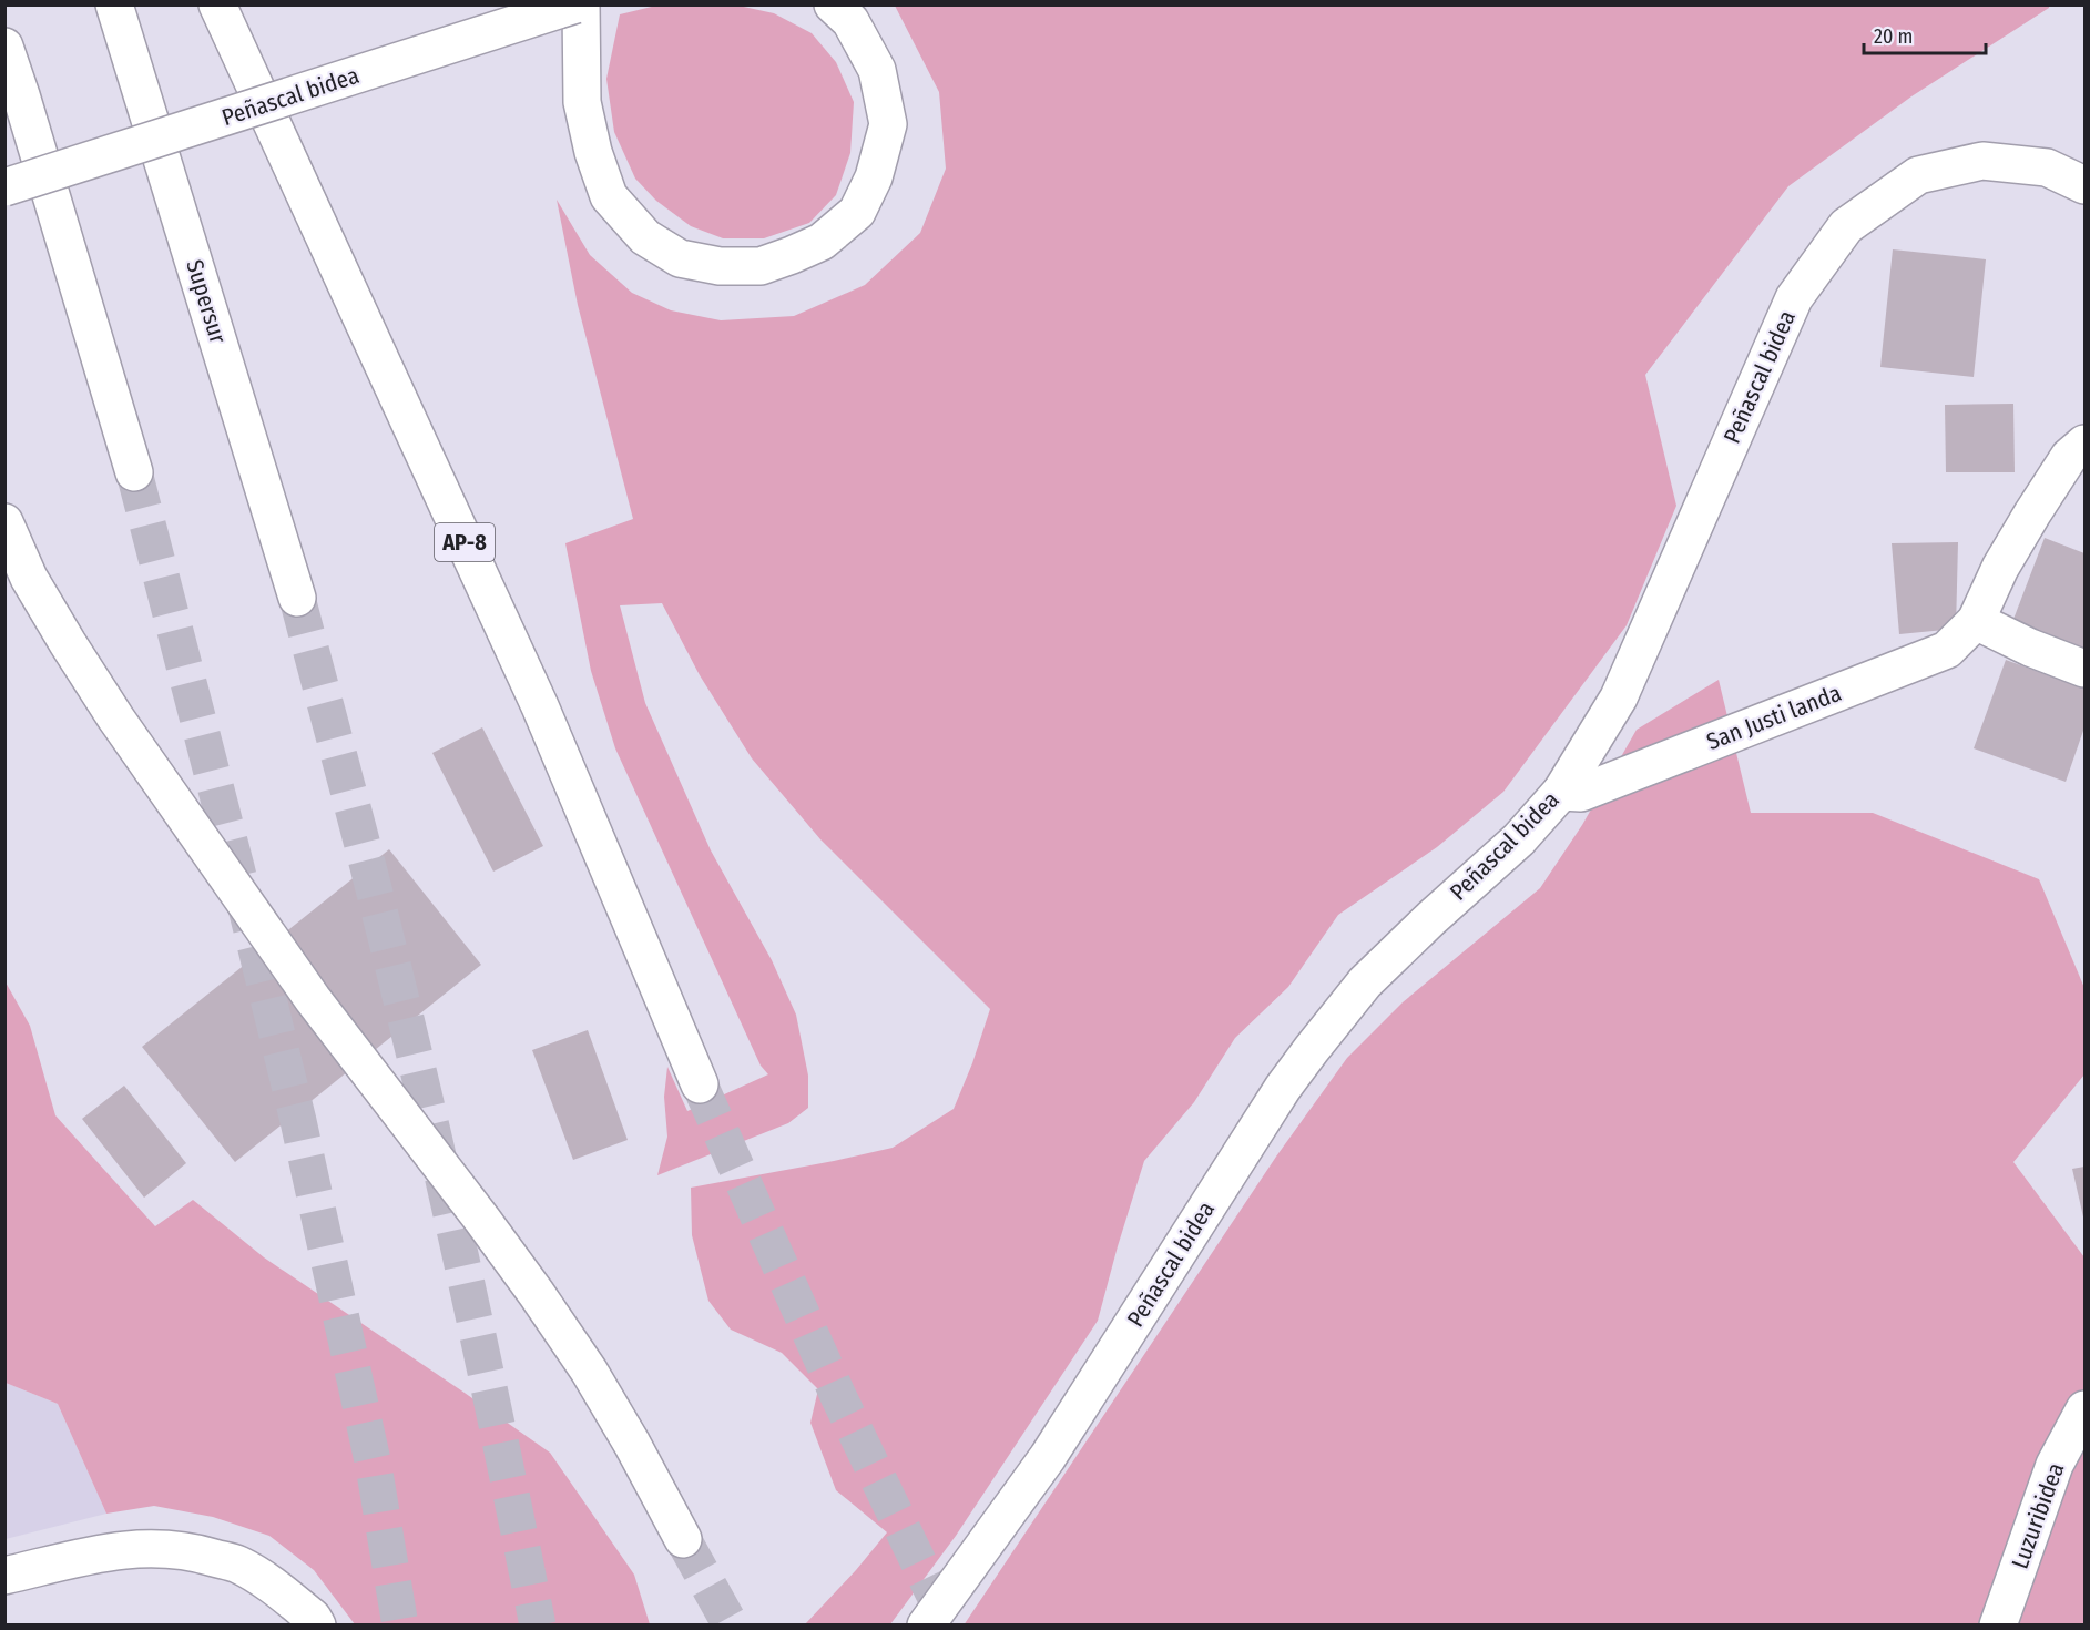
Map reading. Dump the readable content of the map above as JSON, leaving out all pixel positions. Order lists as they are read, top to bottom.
{
  "streets": {
    "main road": [
      "Peñascal bidea",
      "Supersur",
      "AP-8",
      "San Justi landa",
      "Luzuribidea"
    ]
  },
  "crossings": [
    ["Peñascal bidea", "San Justi landa"]
  ],
  "scale_bar": "20 m"
}
